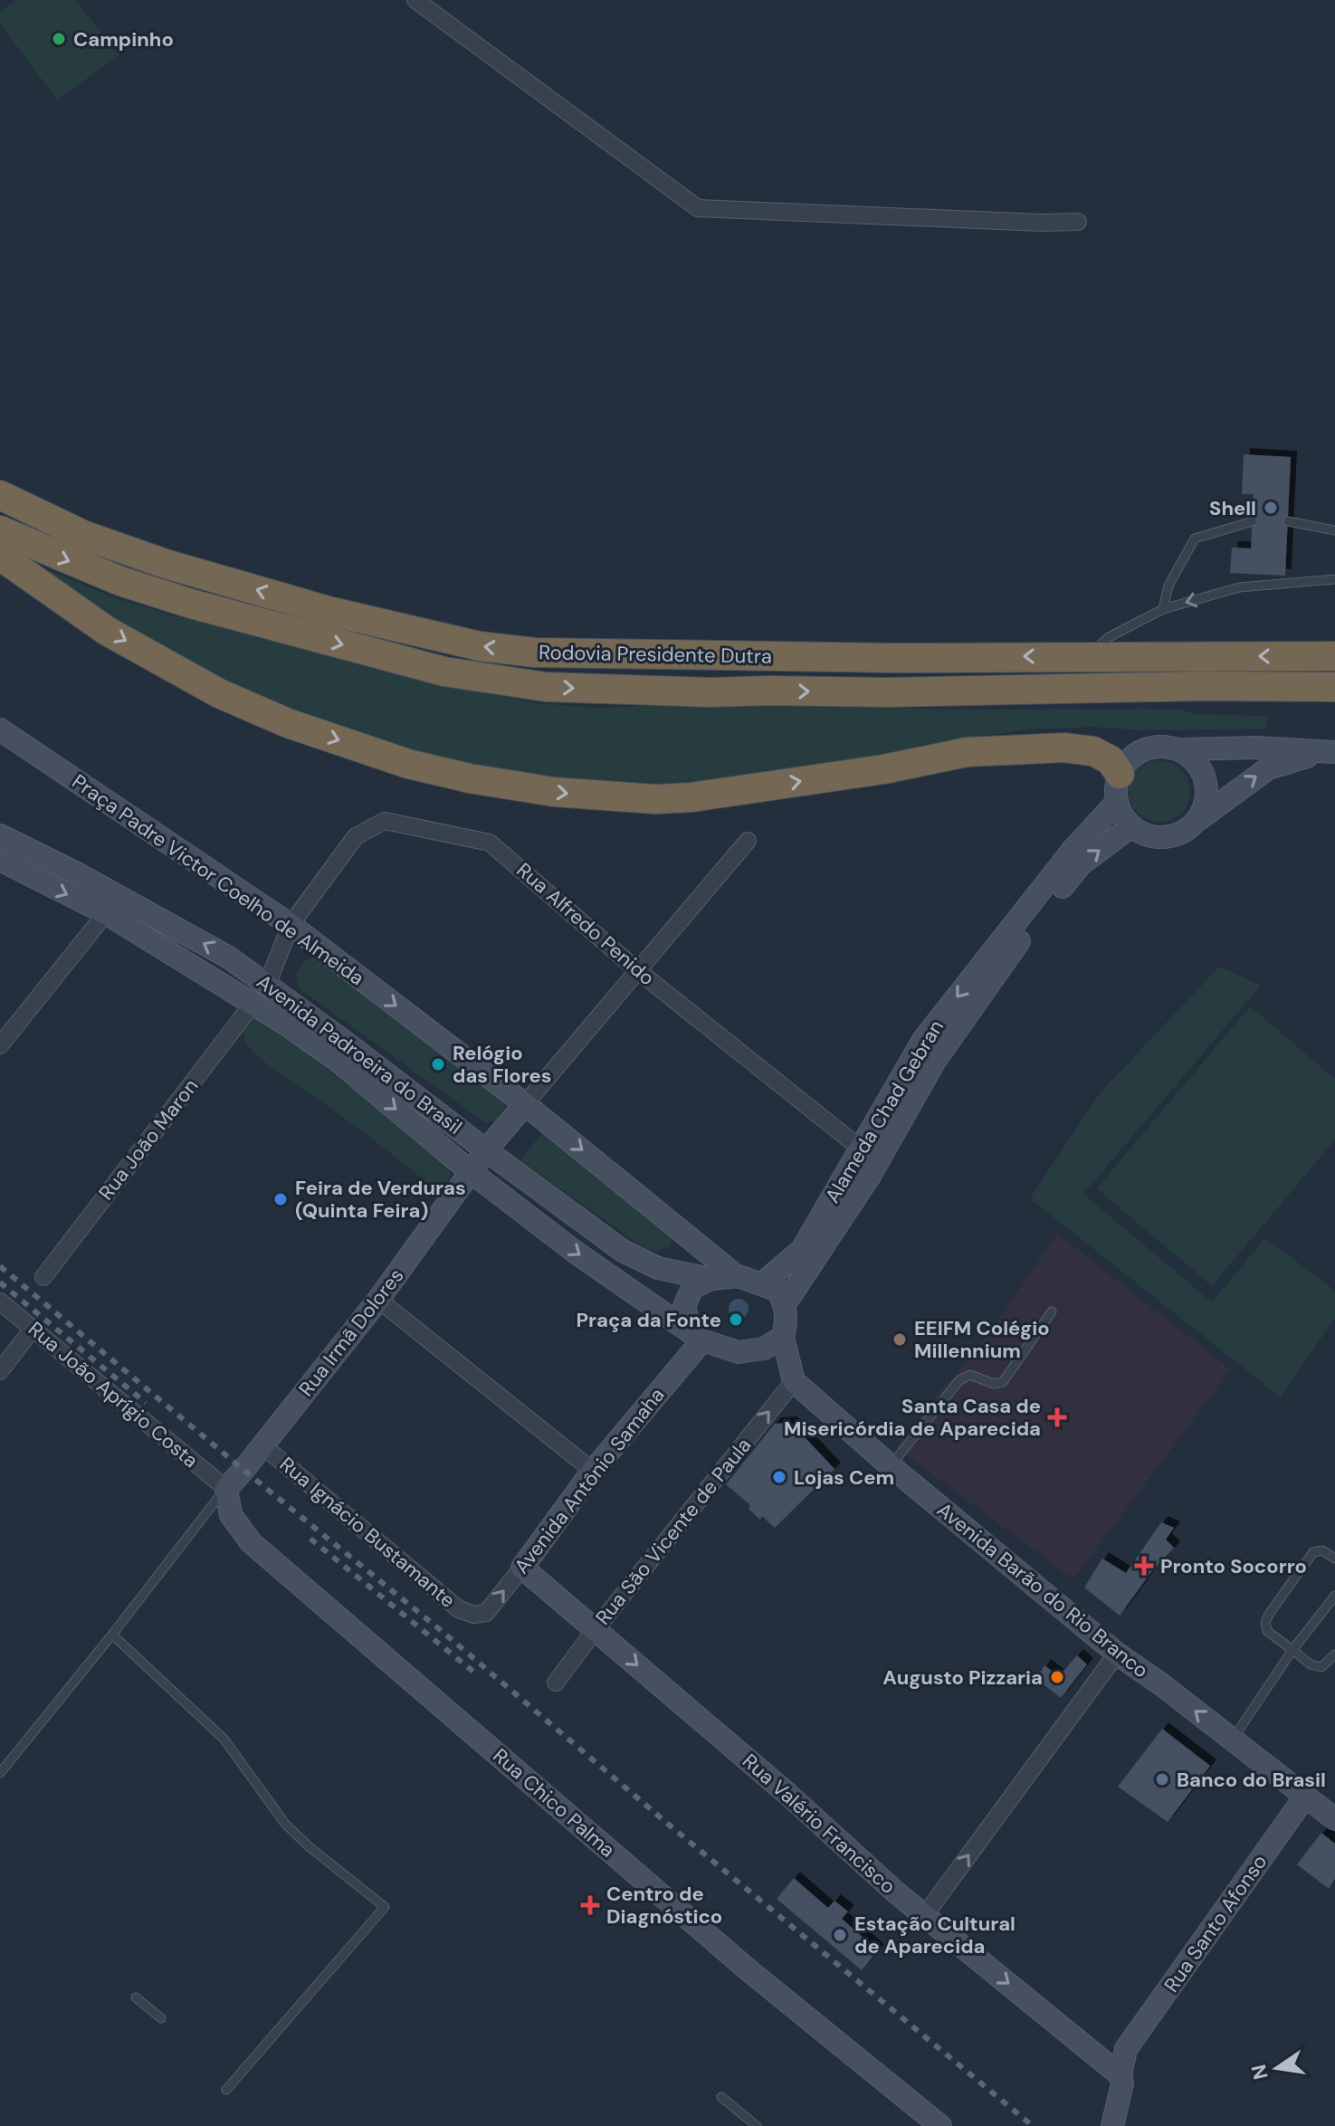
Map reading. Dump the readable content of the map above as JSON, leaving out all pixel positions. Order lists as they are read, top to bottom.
{
  "streets": {
    "highway": ["Rodovia Presidente Dutra"],
    "street": [
      "Praça Padre Victor Coelho de Almeida",
      "Rua Alfredo Penido",
      "Avenida Padroeira do Brasil",
      "Alameda Chad Gebran",
      "Rua João Maron",
      "Rua Irmã Dolores",
      "Rua João Aprígio Costa",
      "Avenida Antônio Samaha",
      "Rua São Vicente de Paula",
      "Rua Ignácio Bustamante",
      "Avenida Barão do Rio Branco",
      "Rua Chico Palma",
      "Rua Valério Francisco",
      "Rua Santo Afonso"
    ]
  },
  "crossings": [
    ["Praça Padre Victor Coelho de Almeida", "Rua Alfredo Penido"],
    ["Praça Padre Victor Coelho de Almeida", "Avenida Padroeira do Brasil"],
    ["Praça Padre Victor Coelho de Almeida", "Alameda Chad Gebran"],
    ["Praça Padre Victor Coelho de Almeida", "Rua Irmã Dolores"],
    ["Praça Padre Victor Coelho de Almeida", "Avenida Antônio Samaha"],
    ["Rua Alfredo Penido", "Alameda Chad Gebran"],
    ["Avenida Padroeira do Brasil", "Alameda Chad Gebran"],
    ["Avenida Padroeira do Brasil", "Rua João Maron"],
    ["Avenida Padroeira do Brasil", "Rua Irmã Dolores"],
    ["Avenida Padroeira do Brasil", "Avenida Antônio Samaha"],
    ["Alameda Chad Gebran", "Avenida Antônio Samaha"],
    ["Rua Irmã Dolores", "Rua João Aprígio Costa"],
    ["Rua Irmã Dolores", "Rua Ignácio Bustamante"],
    ["Rua Irmã Dolores", "Rua Chico Palma"],
    ["Rua João Aprígio Costa", "Rua Chico Palma"],
    ["Avenida Antônio Samaha", "Rua Ignácio Bustamante"],
    ["Avenida Antônio Samaha", "Rua Valério Francisco"],
    ["Rua São Vicente de Paula", "Avenida Barão do Rio Branco"],
    ["Rua São Vicente de Paula", "Rua Valério Francisco"],
    ["Avenida Barão do Rio Branco", "Rua Santo Afonso"],
    ["Rua Valério Francisco", "Rua Santo Afonso"]
  ],
  "one_way": ["Praça Padre Victor Coelho de Almeida", "Rua São Vicente de Paula", "Rua Valério Francisco"],
  "places": {
    "other": [
      "Campinho",
      "Shell",
      "Relógio das Flores",
      "Feira de Verduras (Quinta Feira)",
      "Praça da Fonte",
      "EEIFM Colégio Millennium",
      "Lojas Cem",
      "Augusto Pizzaria",
      "Banco do Brasil",
      "Estação Cultural de Aparecida"
    ],
    "health": ["Santa Casa de Misericórdia de Aparecida", "Pronto Socorro", "Centro de Diagnóstico"]
  },
  "north": "left"
}
